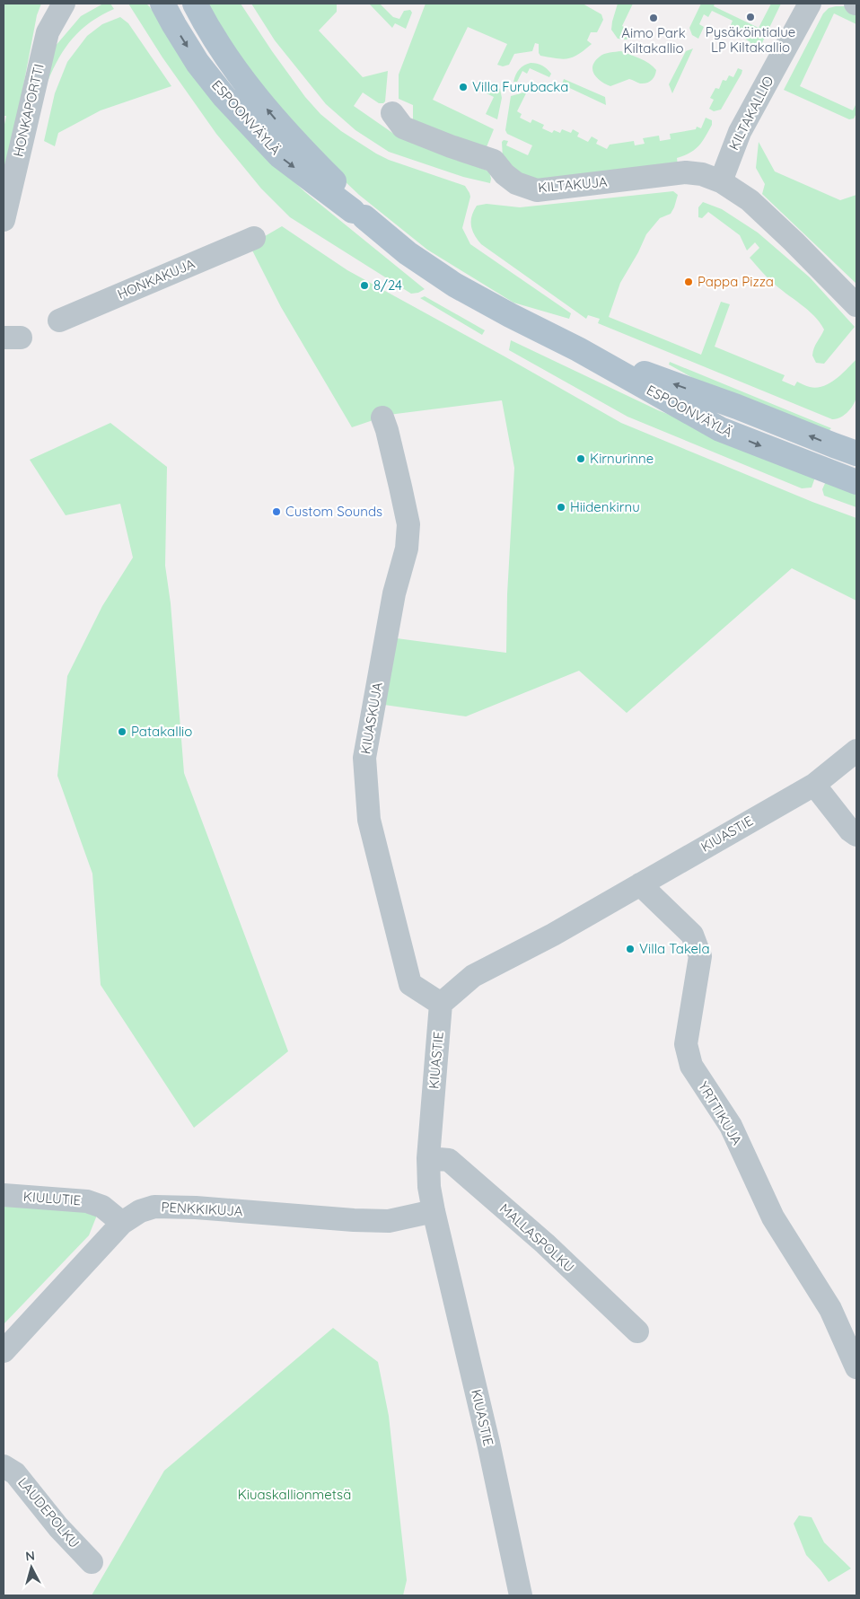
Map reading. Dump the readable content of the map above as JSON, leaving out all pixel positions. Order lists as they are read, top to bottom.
{
  "streets": {
    "main road": ["ESPOONVÄYLÄ"],
    "street": [
      "HONKAPORTTI",
      "KILTAKALLIO",
      "KILTAKUJA",
      "HONKAKUJA",
      "KIUASKUJA",
      "KIUASTIE",
      "YRTTIKUJA",
      "KIULUTIE",
      "PENKKIKUJA",
      "MALLASPOLKU",
      "LAUDEPOLKU"
    ]
  },
  "crossings": [
    ["KILTAKALLIO", "KILTAKUJA"],
    ["KIUASKUJA", "KIUASTIE"],
    ["KIUASTIE", "YRTTIKUJA"],
    ["KIUASTIE", "PENKKIKUJA"],
    ["KIUASTIE", "MALLASPOLKU"],
    ["KIULUTIE", "PENKKIKUJA"]
  ],
  "parks": ["Kiuaskallionmetsä"],
  "places": [
    "Pysäköintialue LP Kiltakallio",
    "Aimo Park Kiltakallio",
    "Villa Furubacka",
    "Pappa Pizza",
    "8/24",
    "Kirnurinne",
    "Hiidenkirnu",
    "Custom Sounds",
    "Patakallio",
    "Villa Takela"
  ],
  "north": "top"
}
